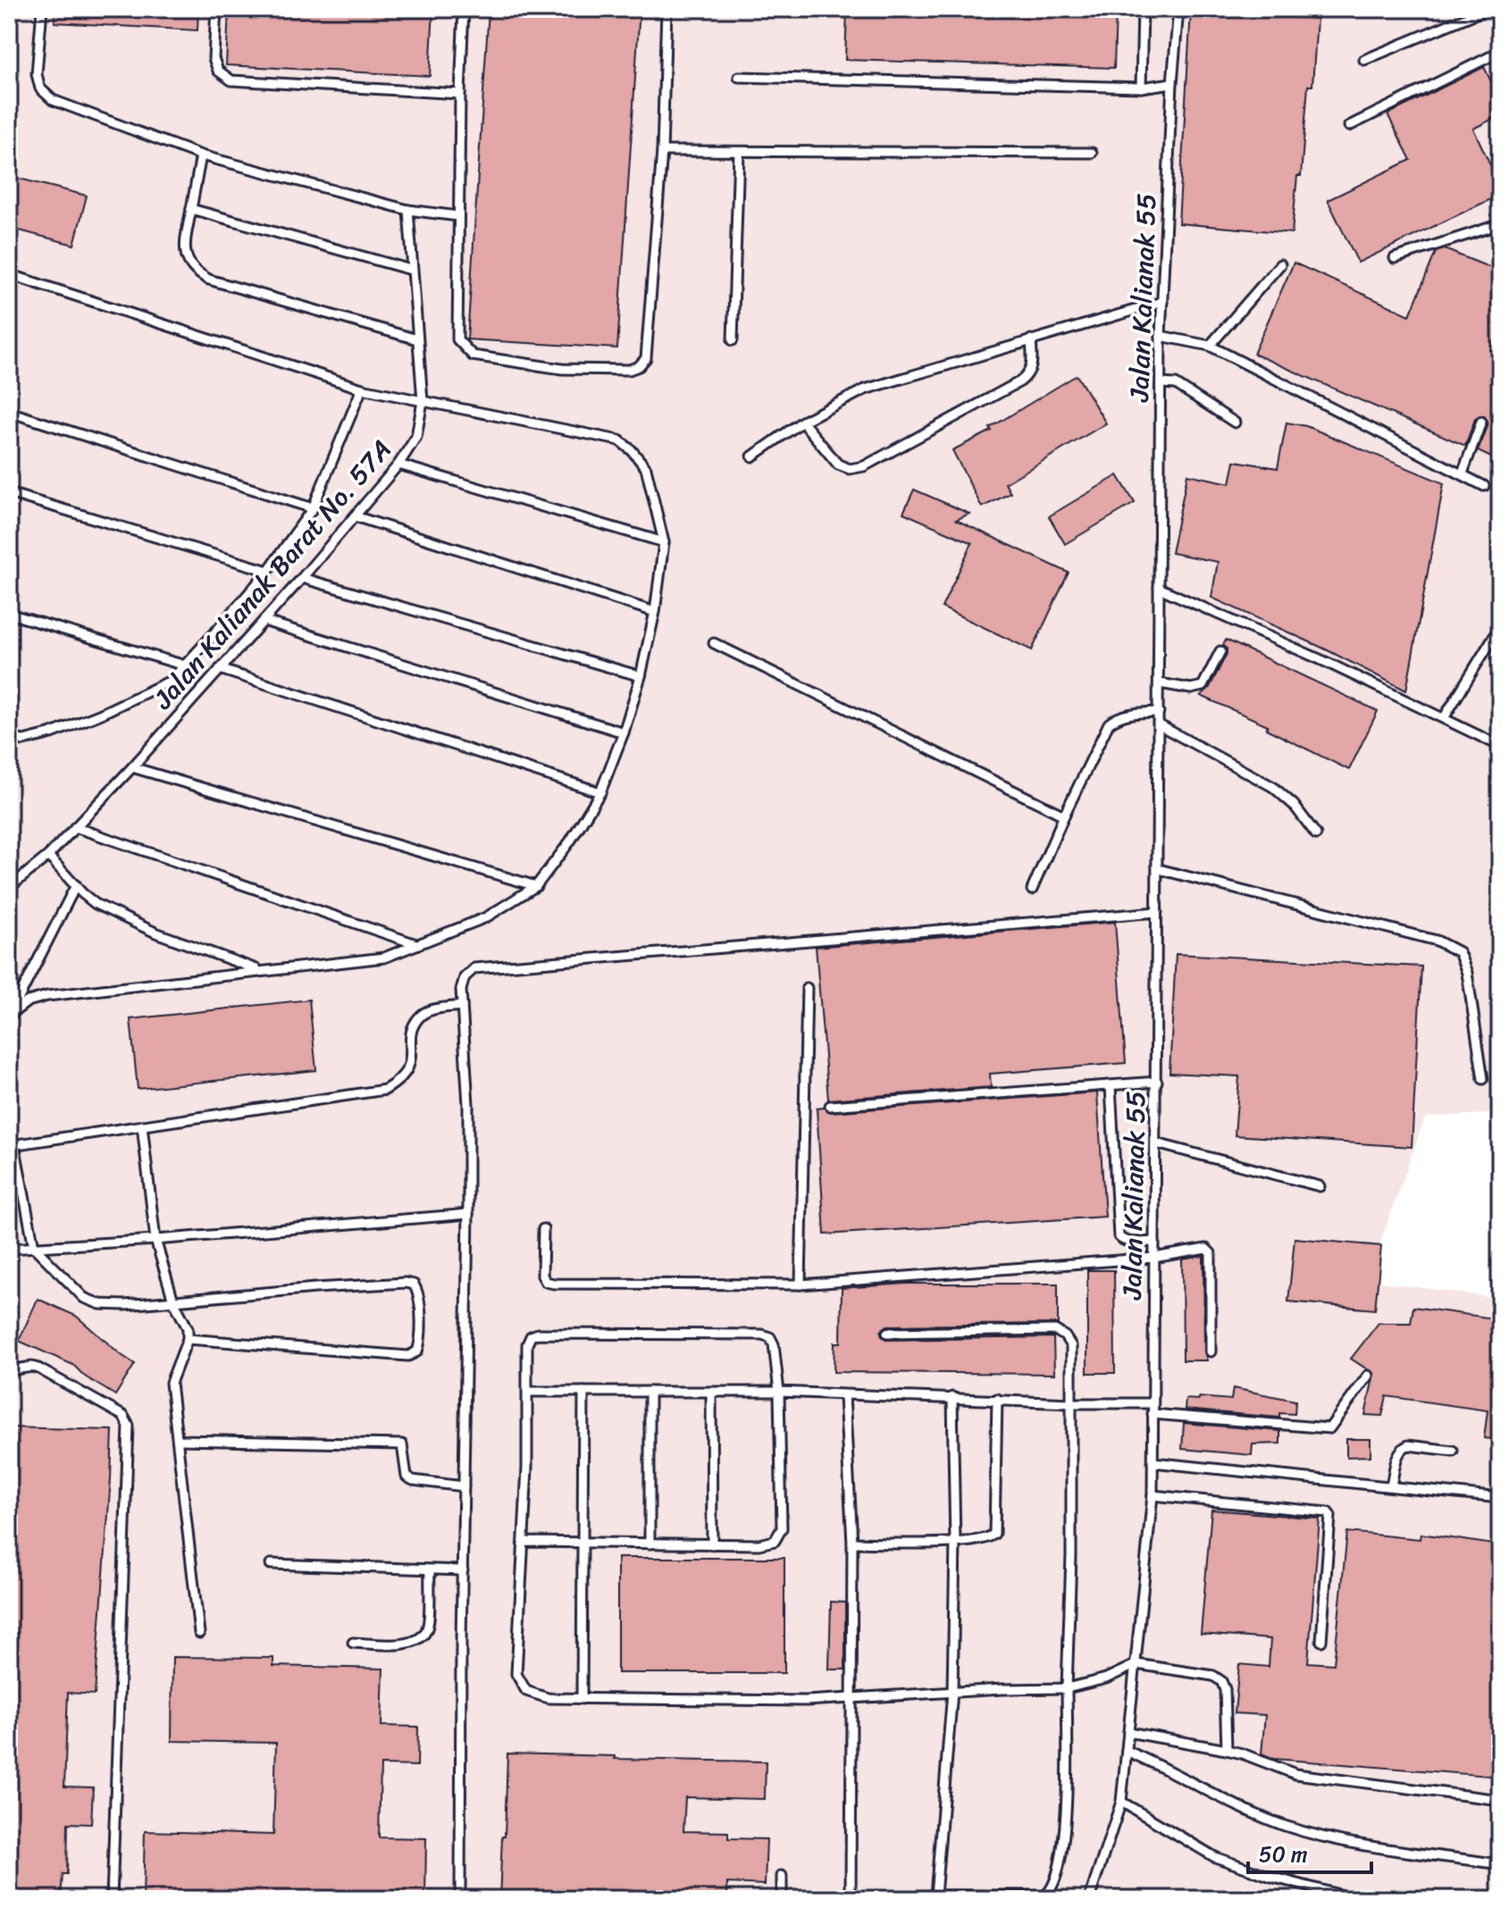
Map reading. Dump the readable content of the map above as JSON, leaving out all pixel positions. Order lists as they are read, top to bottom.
{
  "streets": {
    "lane": ["Jalan Kalianak 55", "Jalan Kalianak Barat No. 57A"]
  },
  "scale_bar": "50 m"
}
